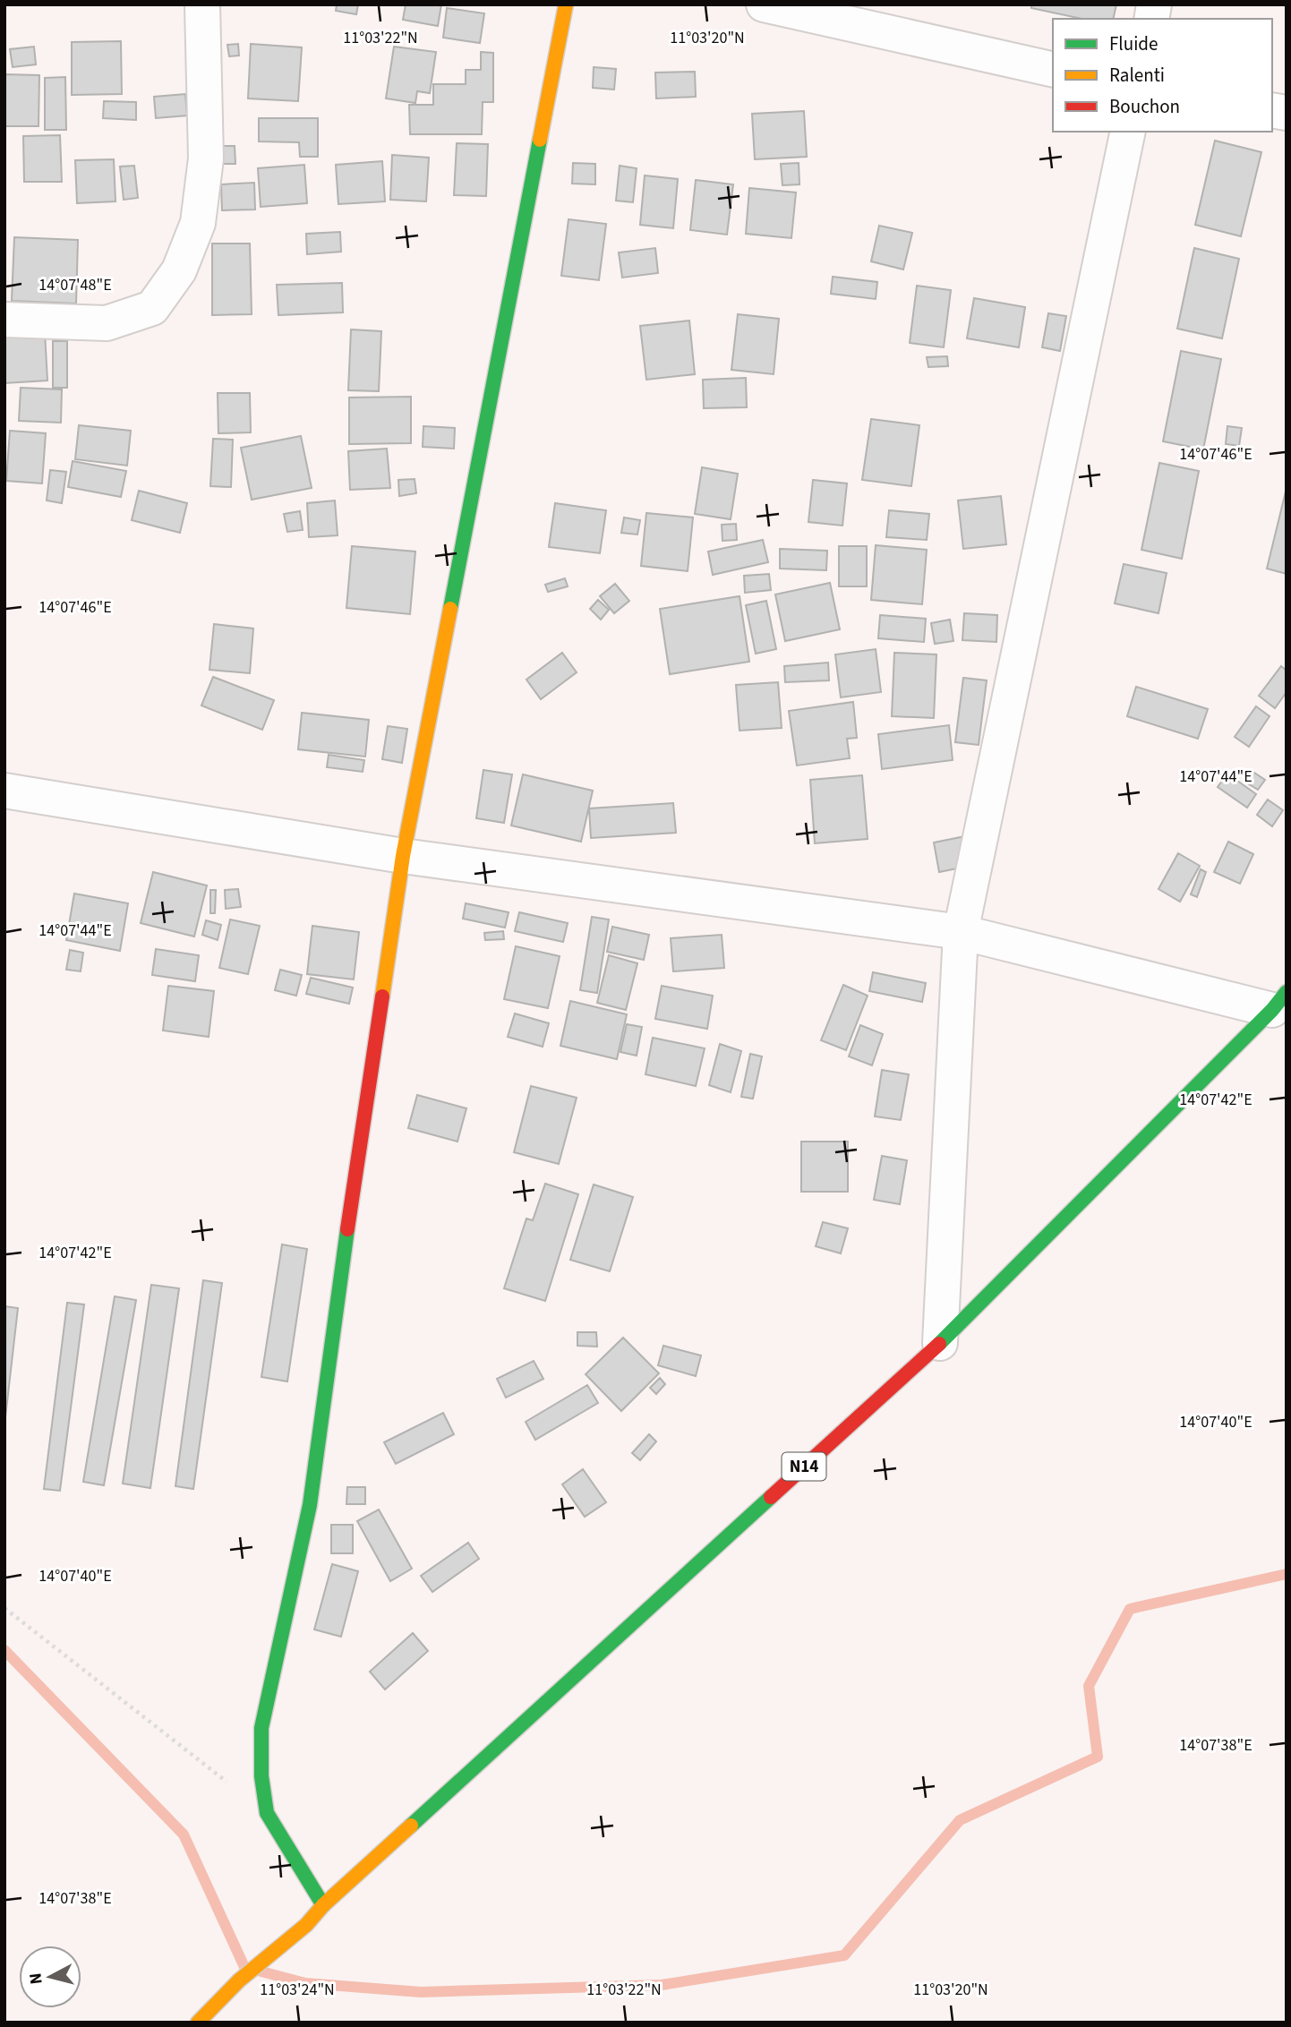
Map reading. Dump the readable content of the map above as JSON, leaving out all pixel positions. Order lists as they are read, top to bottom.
{
  "streets": {
    "main road": ["N14"]
  },
  "legend": ["Fluide", "Ralenti", "Bouchon"],
  "north": "left",
  "coordinates": [
    "11°03'22\"N",
    "11°03'20\"N",
    "14°07'48\"E",
    "14°07'46\"E",
    "14°07'44\"E",
    "14°07'42\"E",
    "14°07'40\"E",
    "14°07'38\"E",
    "11°03'24\"N"
  ]
}
